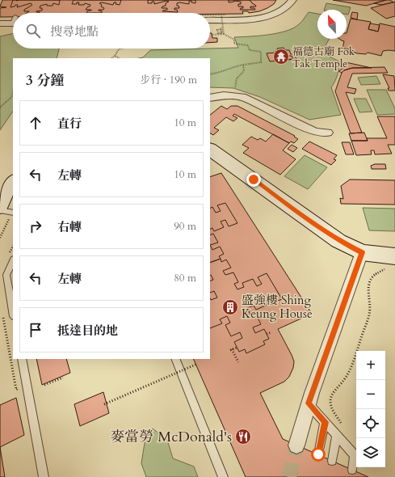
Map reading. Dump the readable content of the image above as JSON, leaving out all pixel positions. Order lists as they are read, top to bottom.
{
  "places": {
    "temple": ["福德古廟 Fok Tak Temple"],
    "building": ["盛強樓 Shing Keung House"],
    "restaurant": ["麥當勞 McDonald's"]
  },
  "north": "top left",
  "page": {
    "search": "搜尋地點",
    "heading": ["3 分鐘", "步行 · 190 m"],
    "list": [
      ["直行", "10 m"],
      ["左轉", "10 m"],
      ["右轉", "90 m"],
      ["左轉", "80 m"],
      "抵達目的地"
    ],
    "map_buttons": ["+", "−"]
  }
}
